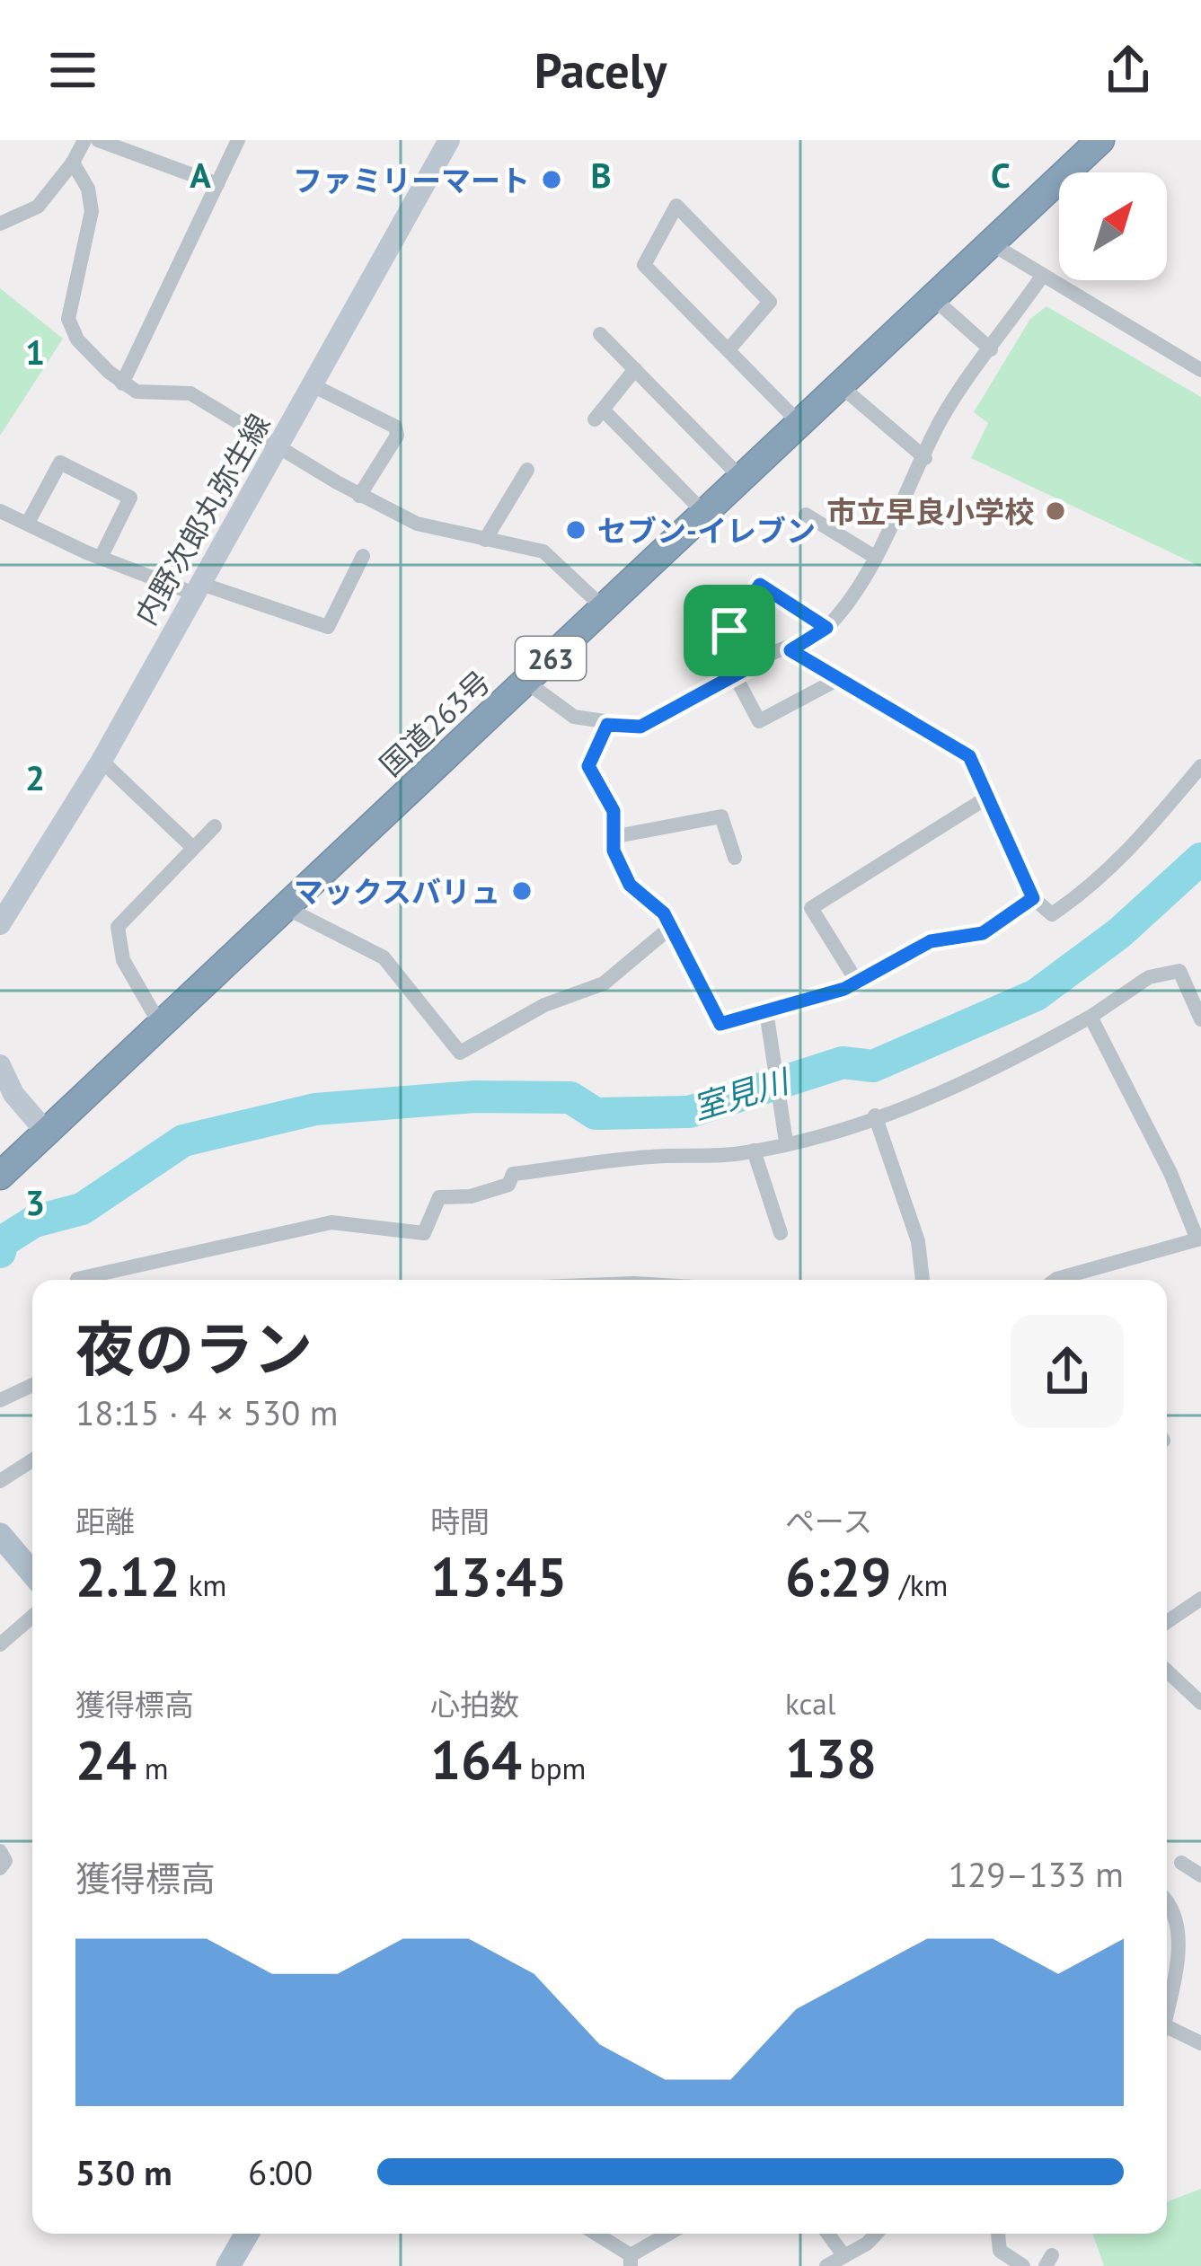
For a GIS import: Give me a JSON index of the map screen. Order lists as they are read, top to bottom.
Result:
{
  "streets": {
    "highway": ["263", "国道263号"],
    "main road": ["内野次郎丸弥生線"]
  },
  "water": ["室見川"],
  "places": [
    "ファミリーマート",
    "市立早良小学校",
    "セブン-イレブン",
    "マックスバリュ"
  ],
  "north": "top right",
  "page": {
    "header": "Pacely",
    "heading": ["夜のラン", "18:15 · 4 × 530 m"],
    "stats": [
      ["距離", "2.12 km"],
      ["時間", "13:45"],
      ["ペース", "6:29 /km"],
      ["獲得標高", "24 m"],
      ["心拍数", "164 bpm"],
      ["kcal", "138"]
    ],
    "chart": ["獲得標高", "129–133 m"],
    "list": [
      {
        "name": "530 m",
        "note": "6:00"
      }
    ]
  },
  "grid": {
    "columns": ["A", "B", "C"],
    "rows": ["1", "2", "3"]
  }
}
